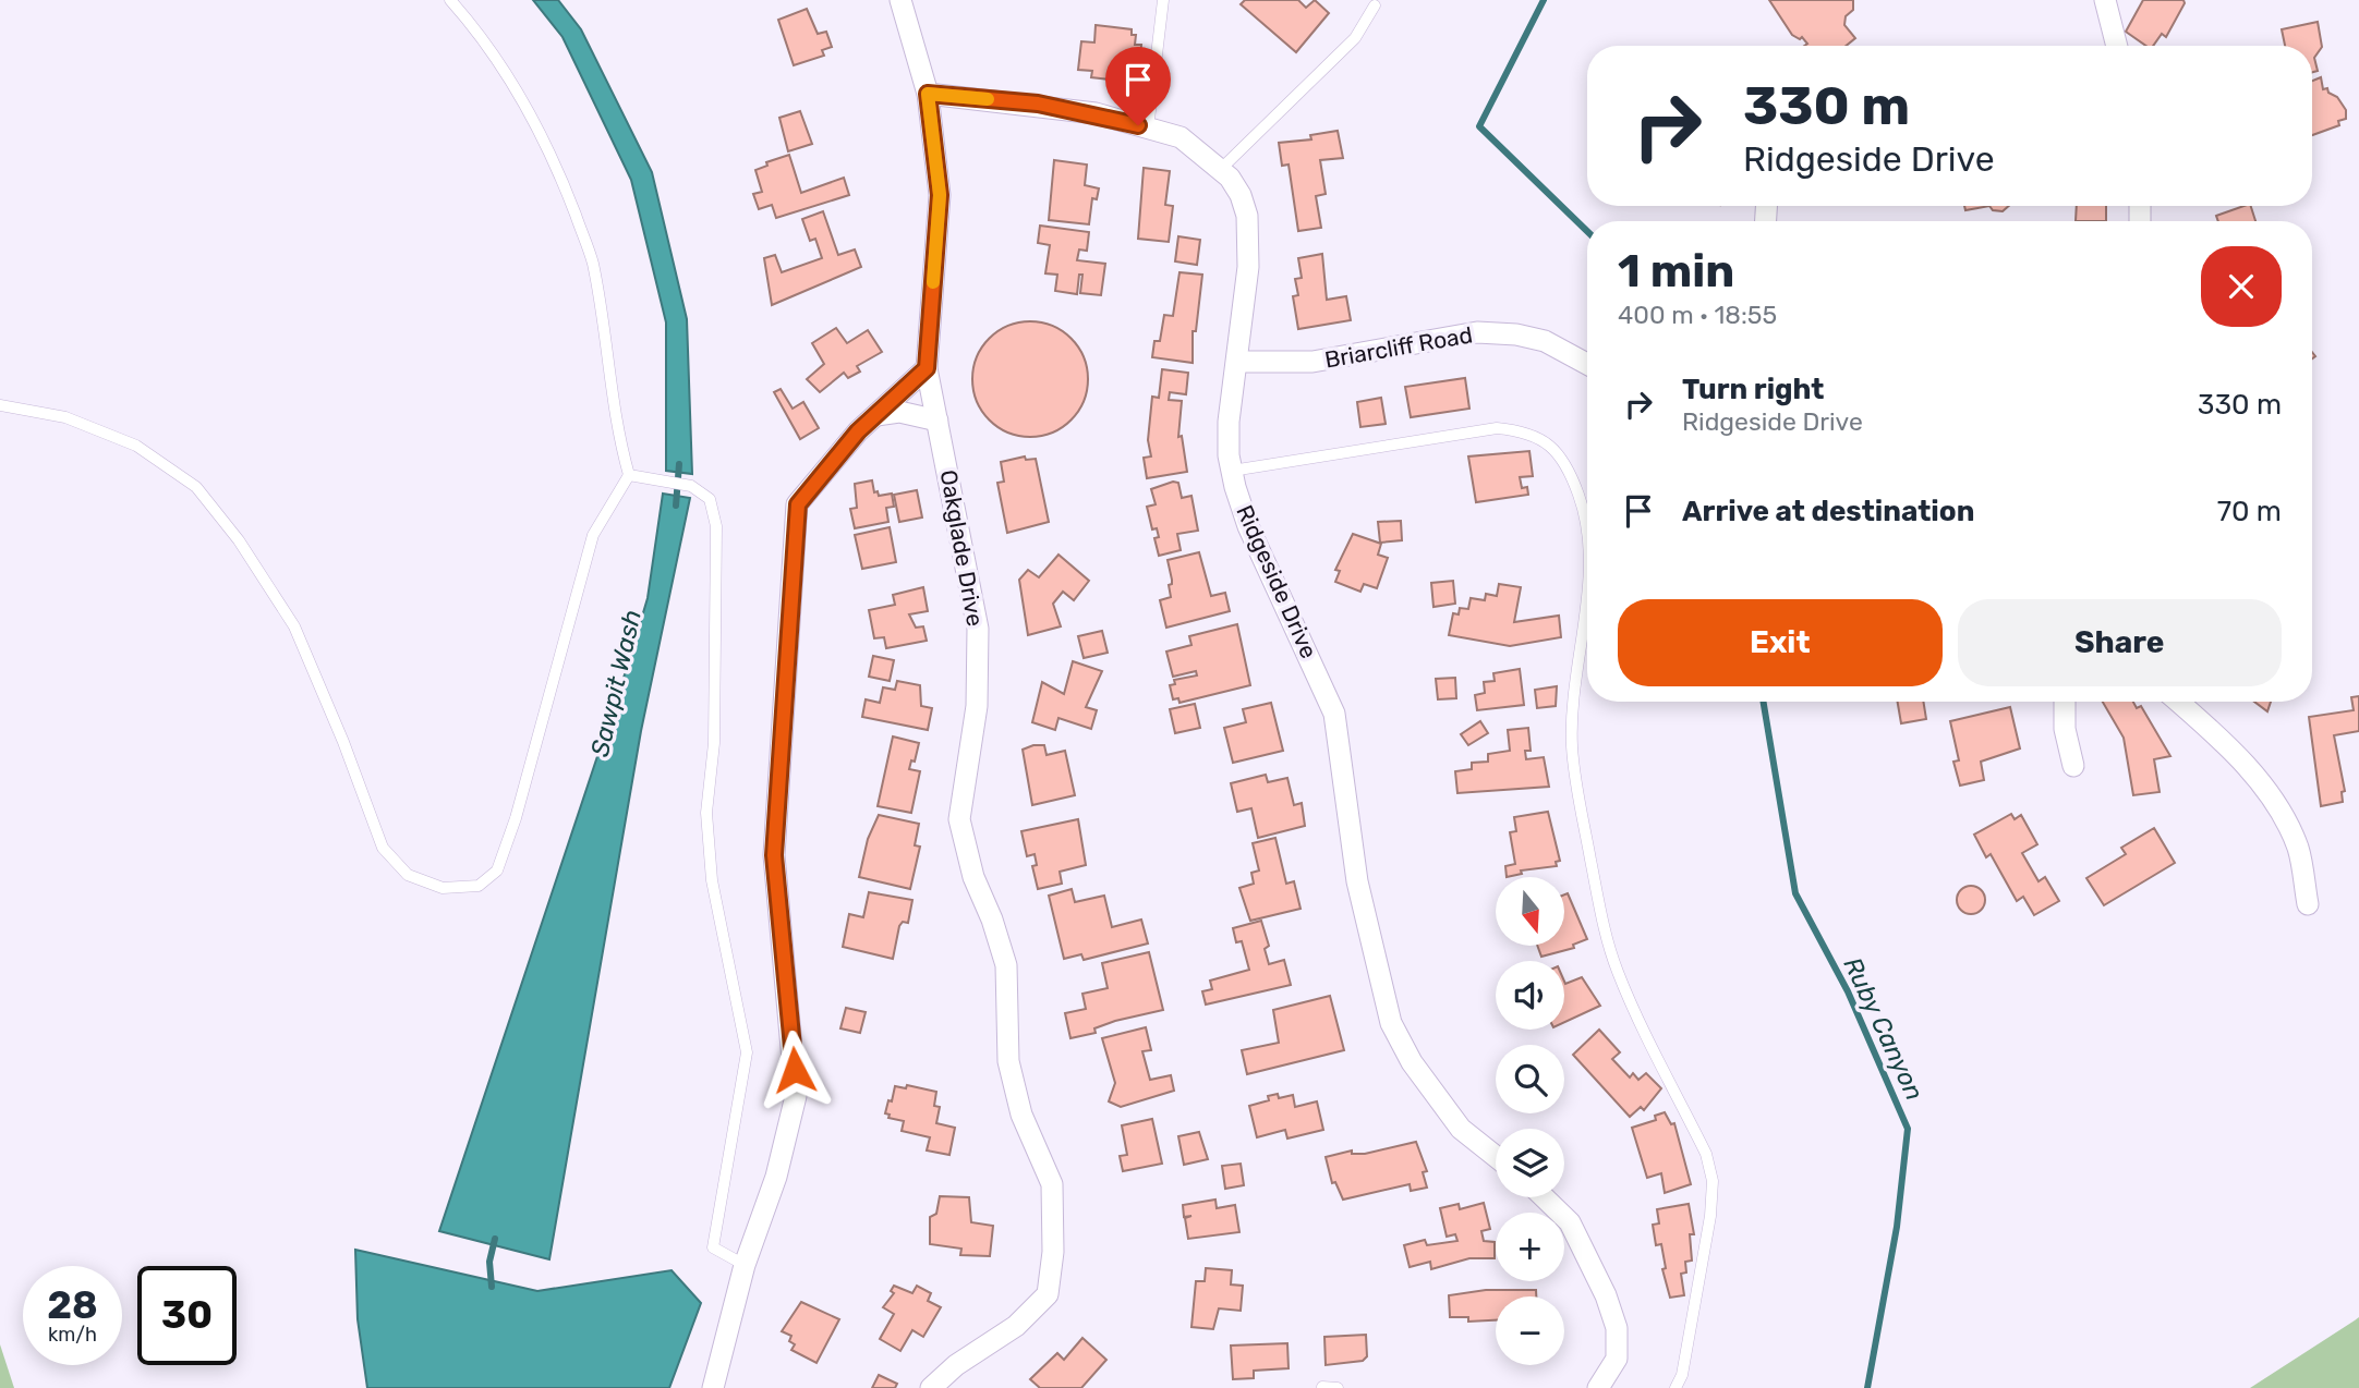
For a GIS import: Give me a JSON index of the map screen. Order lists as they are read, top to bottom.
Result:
{
  "streets": {
    "street": ["Briarcliff Road", "Oakglade Drive", "Ridgeside Drive"]
  },
  "crossings": [
    ["Briarcliff Road", "Ridgeside Drive"],
    ["Oakglade Drive", "Ridgeside Drive"]
  ],
  "water": ["Sawpit Wash", "Ruby Canyon"],
  "north": "bottom",
  "page": {
    "turn": ["330 m", "Ridgeside Drive"],
    "heading": ["1 min", "400 m · 18:55"],
    "list": [
      {
        "name": "Turn right",
        "note": "Ridgeside Drive",
        "value": "330 m"
      },
      {
        "name": "Arrive at destination",
        "value": "70 m"
      }
    ],
    "buttons": ["Exit", "Share"],
    "map_buttons": ["+", "−"],
    "speed": "28 km/h",
    "limit": "30"
  }
}
